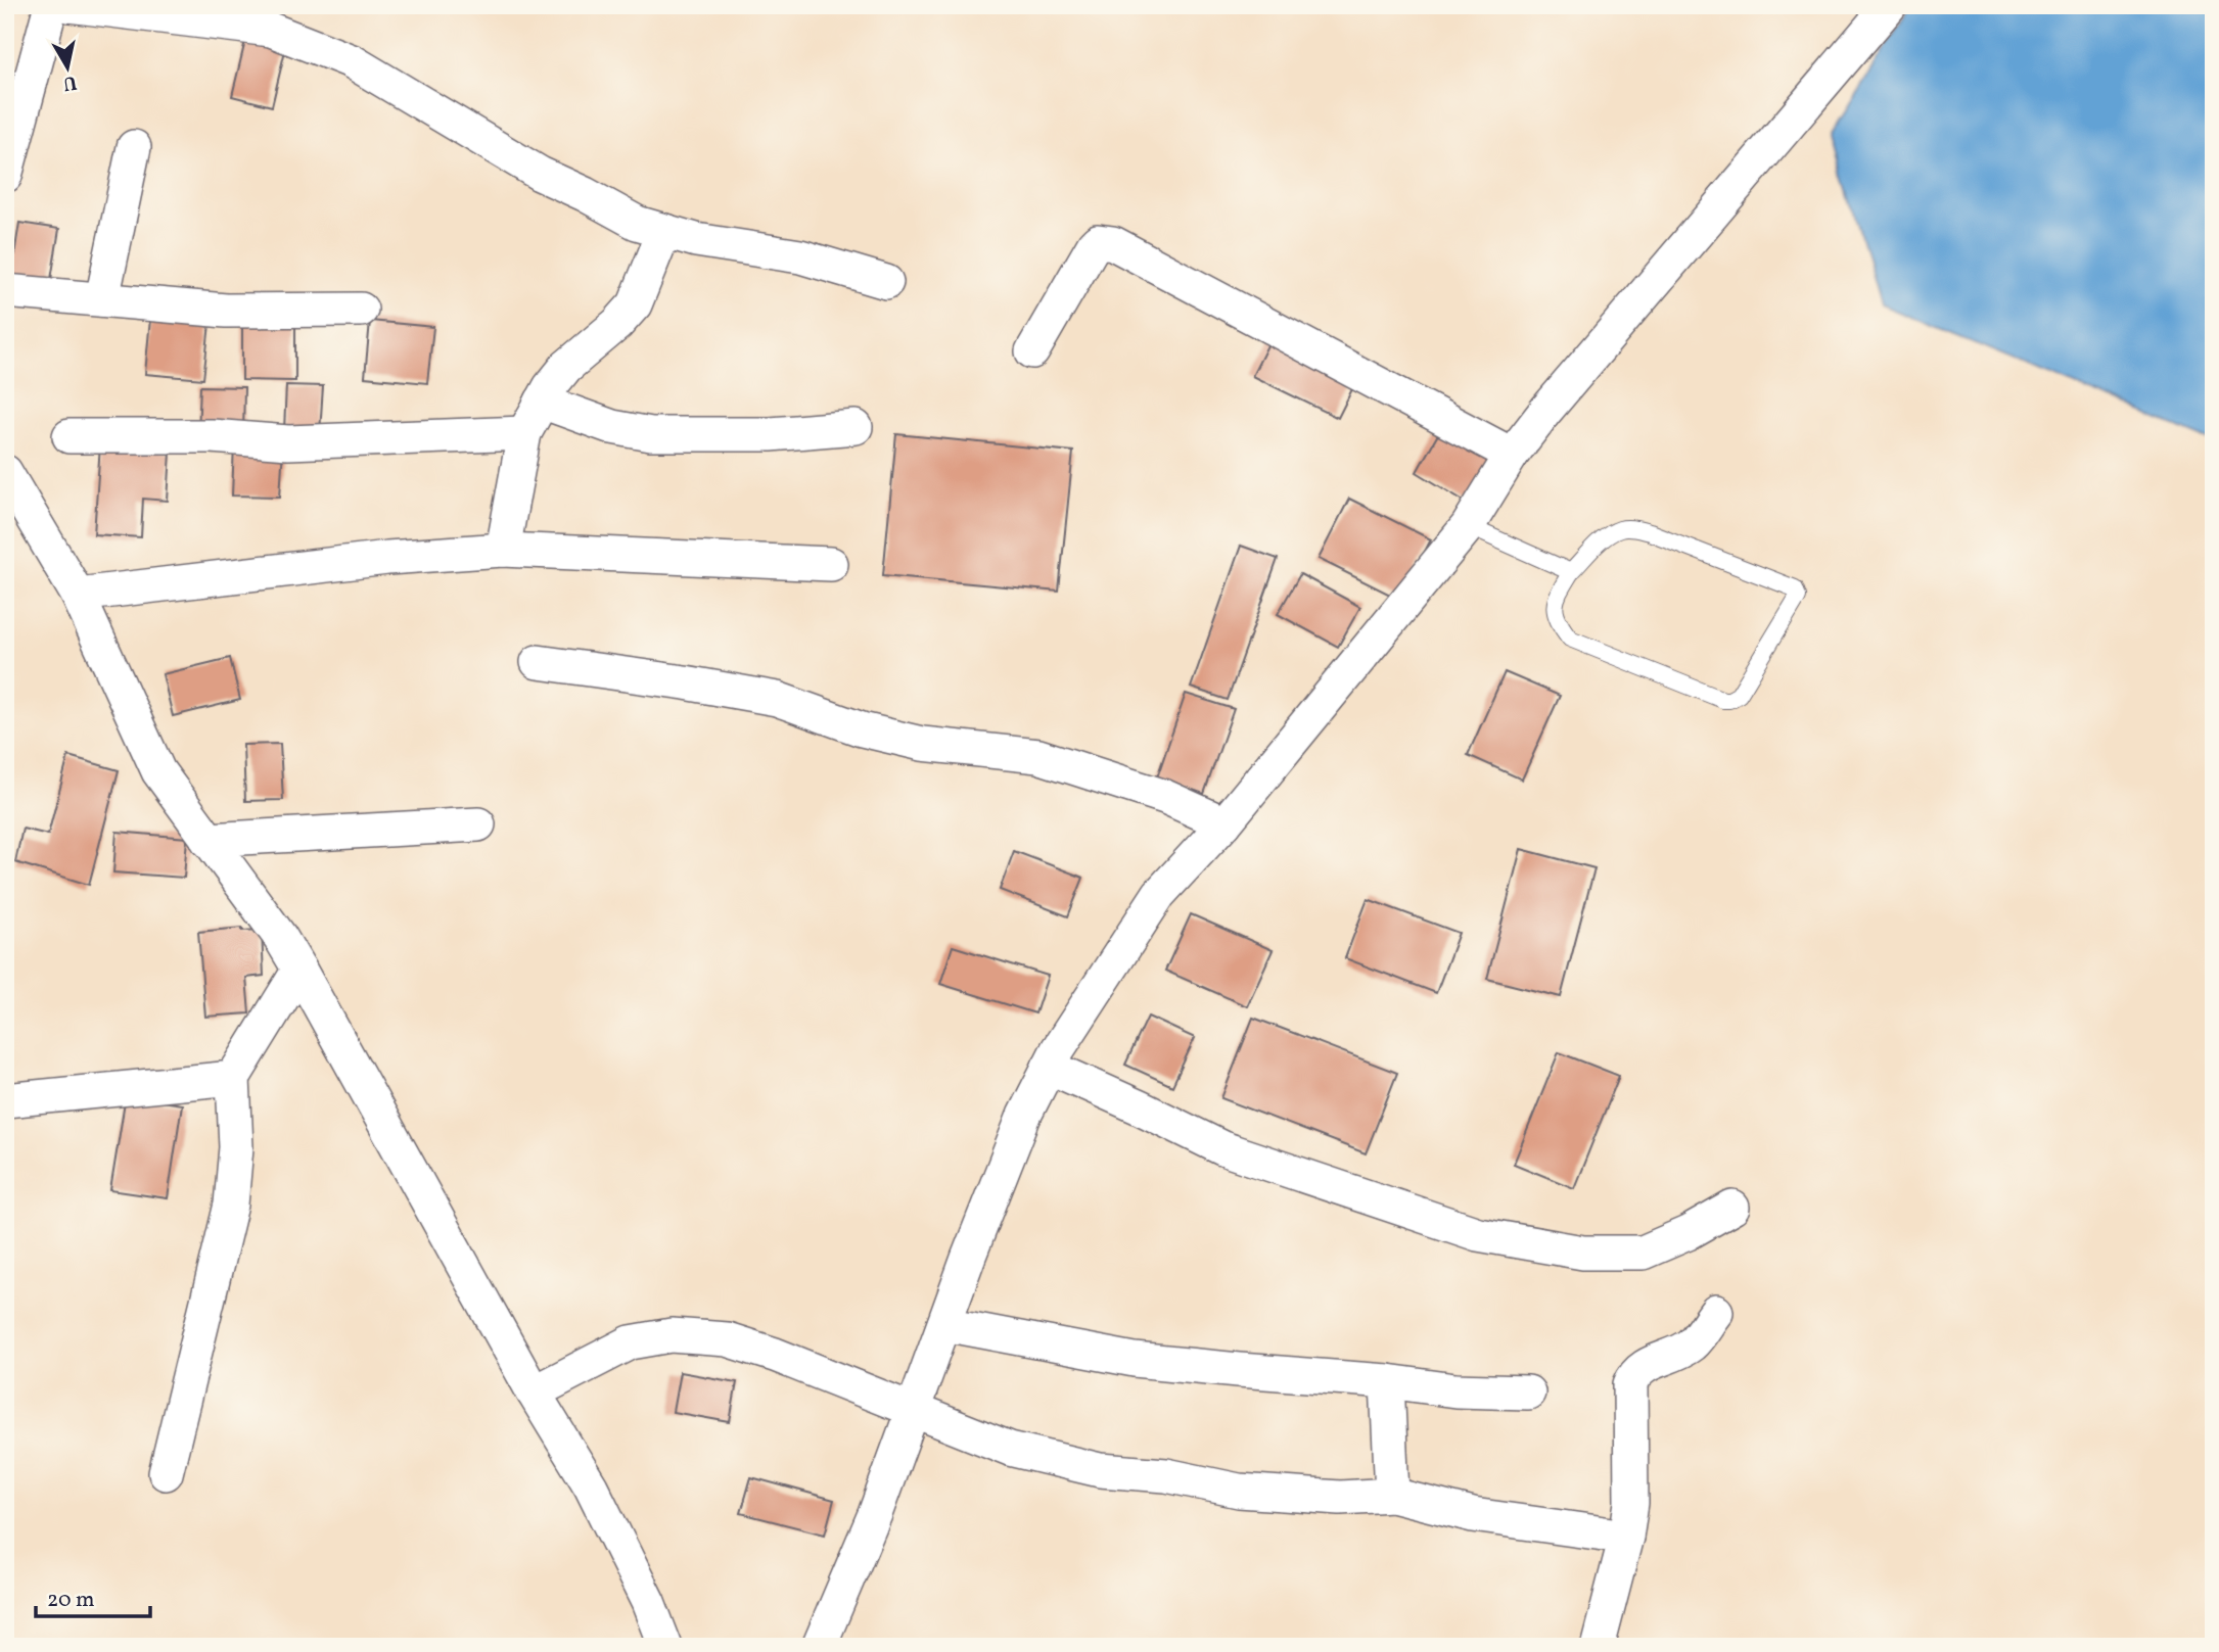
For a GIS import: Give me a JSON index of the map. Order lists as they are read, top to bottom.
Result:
{
  "scale_bar": "20 m",
  "north": "bottom"
}
